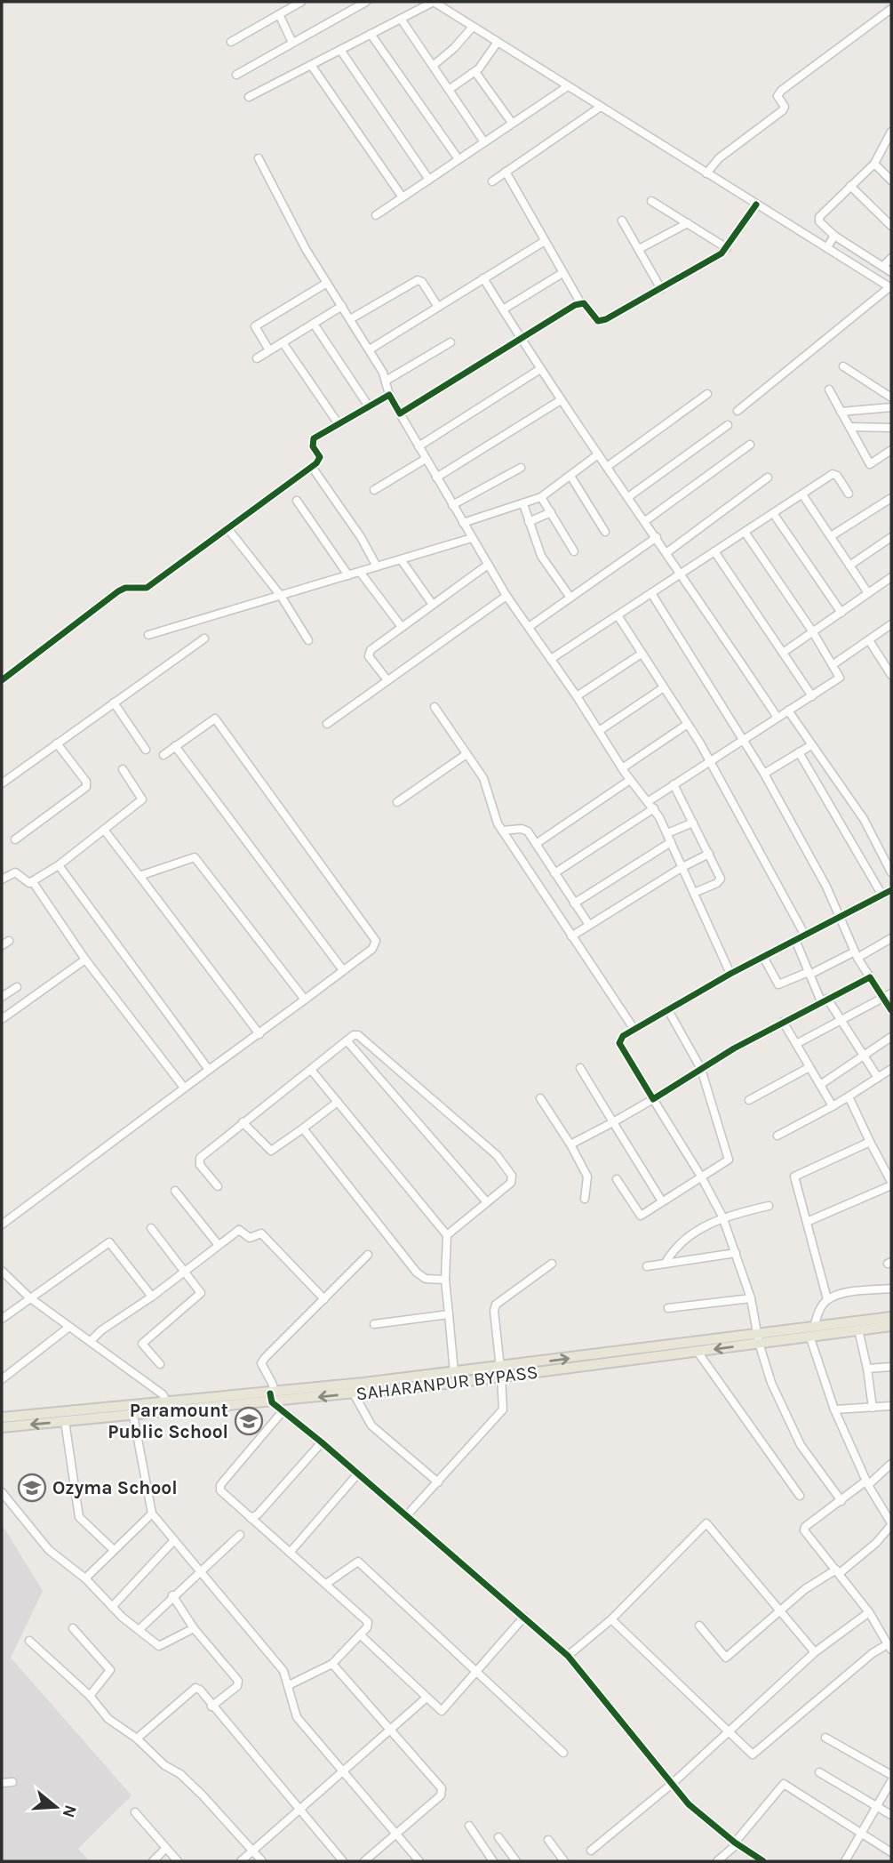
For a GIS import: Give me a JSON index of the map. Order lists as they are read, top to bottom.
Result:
{
  "streets": {
    "main road": ["SAHARANPUR BYPASS"]
  },
  "places": {
    "school or university": ["Paramount Public School", "Ozyma School"]
  },
  "north": "right"
}
